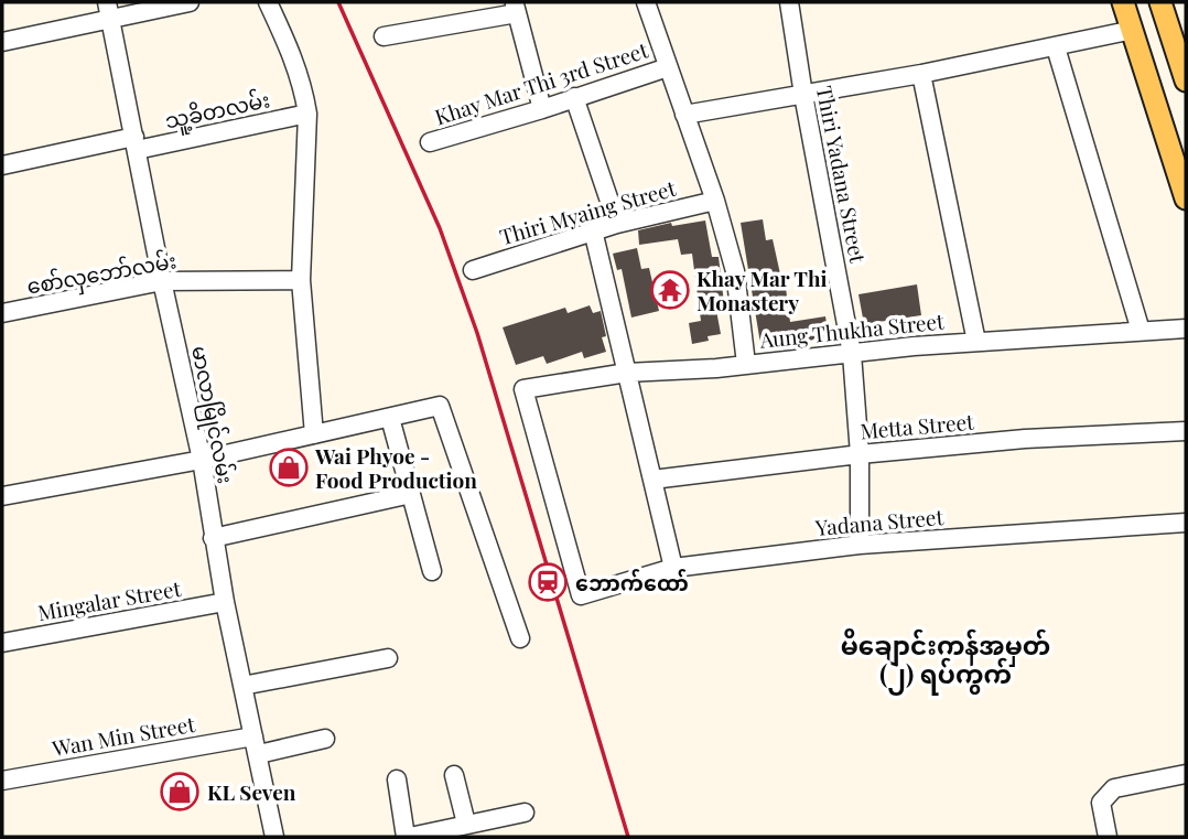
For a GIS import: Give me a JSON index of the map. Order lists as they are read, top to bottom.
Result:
{
  "streets": {
    "street": [
      "Khay Mar Thi 3rd Street",
      "သူ့ခိတလမ်း",
      "Thiri Yadana Street",
      "Thiri Myaing Street",
      "စော်လှဘော်လမ်း",
      "Aung Thukha Street",
      "မာလာမြိုင်လမ်း",
      "Metta Street",
      "Yadana Street",
      "Mingalar Street",
      "Wan Min Street"
    ]
  },
  "crossings": [
    ["သူ့ခိတလမ်း", "မာလာမြိုင်လမ်း"],
    ["Thiri Yadana Street", "Aung Thukha Street"],
    ["Thiri Yadana Street", "Metta Street"],
    ["Thiri Yadana Street", "Yadana Street"],
    ["စော်လှဘော်လမ်း", "မာလာမြိုင်လမ်း"],
    ["Aung Thukha Street", "Yadana Street"],
    ["မာလာမြိုင်လမ်း", "Mingalar Street"],
    ["မာလာမြိုင်လမ်း", "Wan Min Street"]
  ],
  "districts": ["မိချောင်းကန်အမှတ် (၂) ရပ်ကွက်"],
  "places": {
    "temple": ["Khay Mar Thi Monastery"],
    "shop": ["Wai Phyoe - Food Production", "KL Seven"],
    "station": ["ဘောက်ထော်"]
  }
}
